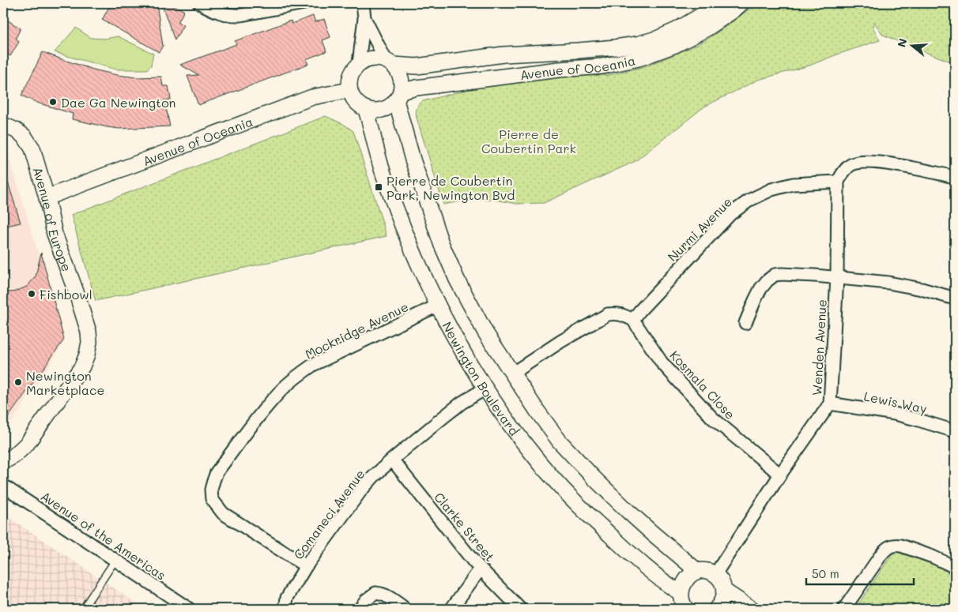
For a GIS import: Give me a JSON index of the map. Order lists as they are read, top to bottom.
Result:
{
  "streets": {
    "street": [
      "Avenue of Oceania",
      "Avenue of Europe",
      "Nurmi Avenue",
      "Mockridge Avenue",
      "Wenden Avenue",
      "Newington Boulevard",
      "Kosmala Close",
      "Lewis Way",
      "Comaneci Avenue",
      "Clarke Street",
      "Avenue of the Americas"
    ]
  },
  "crossings": [
    ["Avenue of Oceania", "Avenue of Europe"],
    ["Avenue of Oceania", "Newington Boulevard"],
    ["Nurmi Avenue", "Wenden Avenue"],
    ["Nurmi Avenue", "Kosmala Close"],
    ["Mockridge Avenue", "Newington Boulevard"],
    ["Mockridge Avenue", "Comaneci Avenue"],
    ["Wenden Avenue", "Kosmala Close"],
    ["Wenden Avenue", "Lewis Way"],
    ["Newington Boulevard", "Comaneci Avenue"],
    ["Comaneci Avenue", "Clarke Street"]
  ],
  "parks": ["Pierre de Coubertin Park"],
  "places": {
    "other": ["Dae Ga Newington", "Fishbowl", "Newington Marketplace"],
    "transit": ["Pierre de Coubertin Park, Newington Bvd"]
  },
  "scale_bar": "50 m",
  "north": "left"
}
